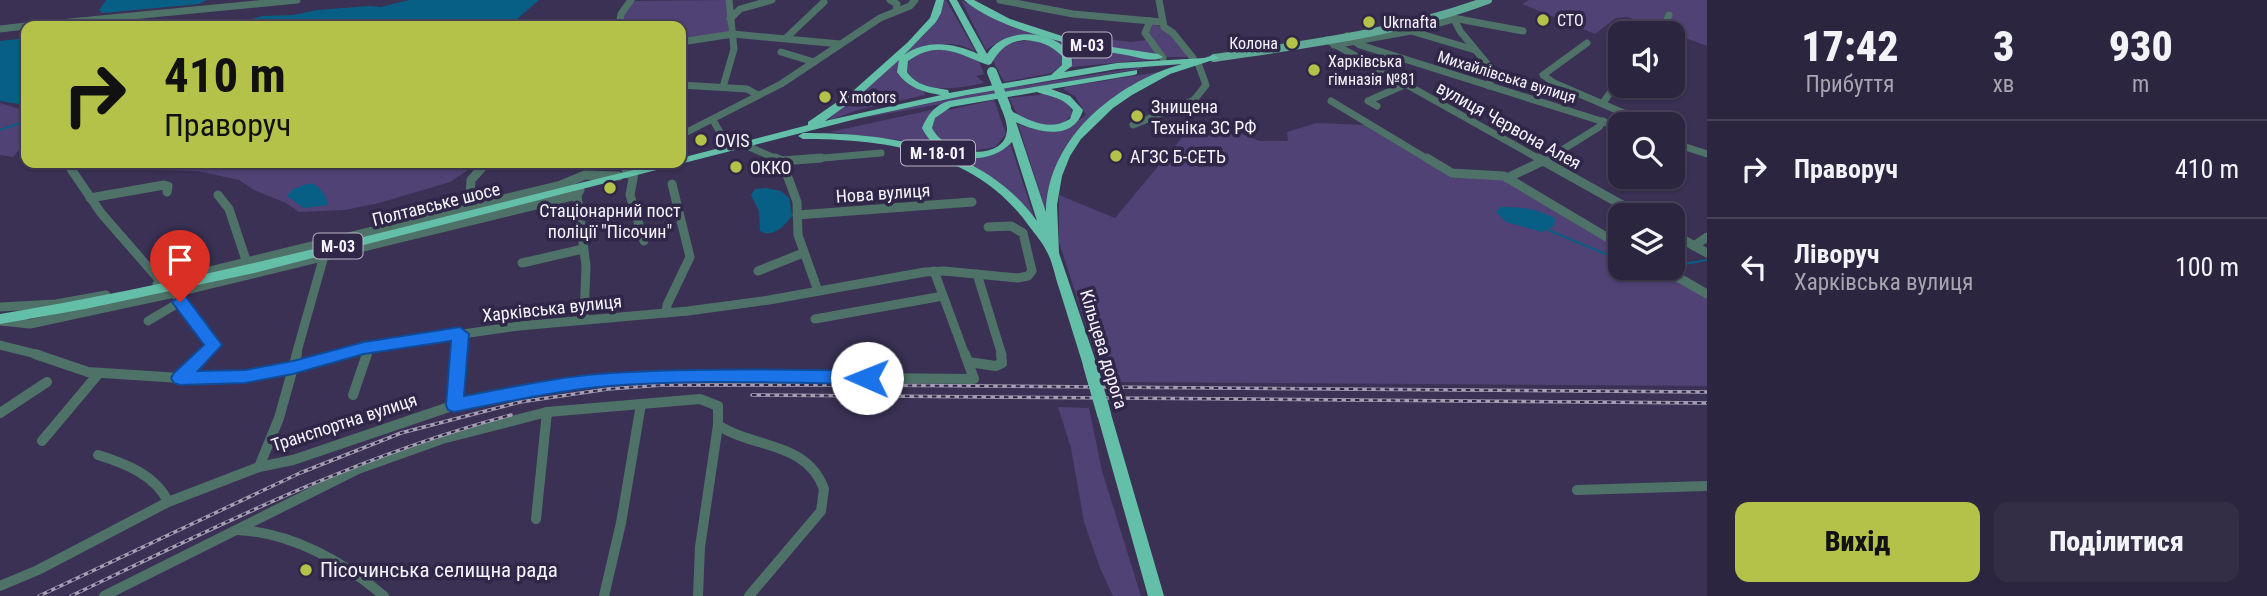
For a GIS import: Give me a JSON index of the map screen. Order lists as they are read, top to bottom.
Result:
{
  "streets": {
    "highway": [
      "М-03",
      "М-18-01",
      "Полтавське шосе",
      "Кільцева дорога"
    ],
    "street": [
      "Михайлівська вулиця",
      "вулиця Червона Алея",
      "Нова вулиця",
      "Харківська вулиця",
      "Транспортна вулиця"
    ]
  },
  "crossings": [
    ["М-03", "М-18-01"],
    ["М-18-01", "Кільцева дорога"]
  ],
  "places": [
    "СТО",
    "Ukrnafta",
    "Колона",
    "Харківська гімназія №81",
    "Х motors",
    "Знищена Техніка ЗС РФ",
    "OVIS",
    "АГЗС Б-СЕТЬ",
    "ОККО",
    "Стаціонарний пост поліції \"Пісочин\"",
    "Пісочинська селищна рада"
  ],
  "page": {
    "eta": [
      "17:42",
      "Прибуття",
      "3",
      "хв",
      "930",
      "m"
    ],
    "turn": ["410 m", "Праворуч"],
    "list": [
      {
        "name": "Праворуч",
        "value": "410 m"
      },
      {
        "name": "Ліворуч",
        "note": "Харківська вулиця",
        "value": "100 m"
      }
    ],
    "buttons": ["Вихід", "Поділитися"]
  }
}
